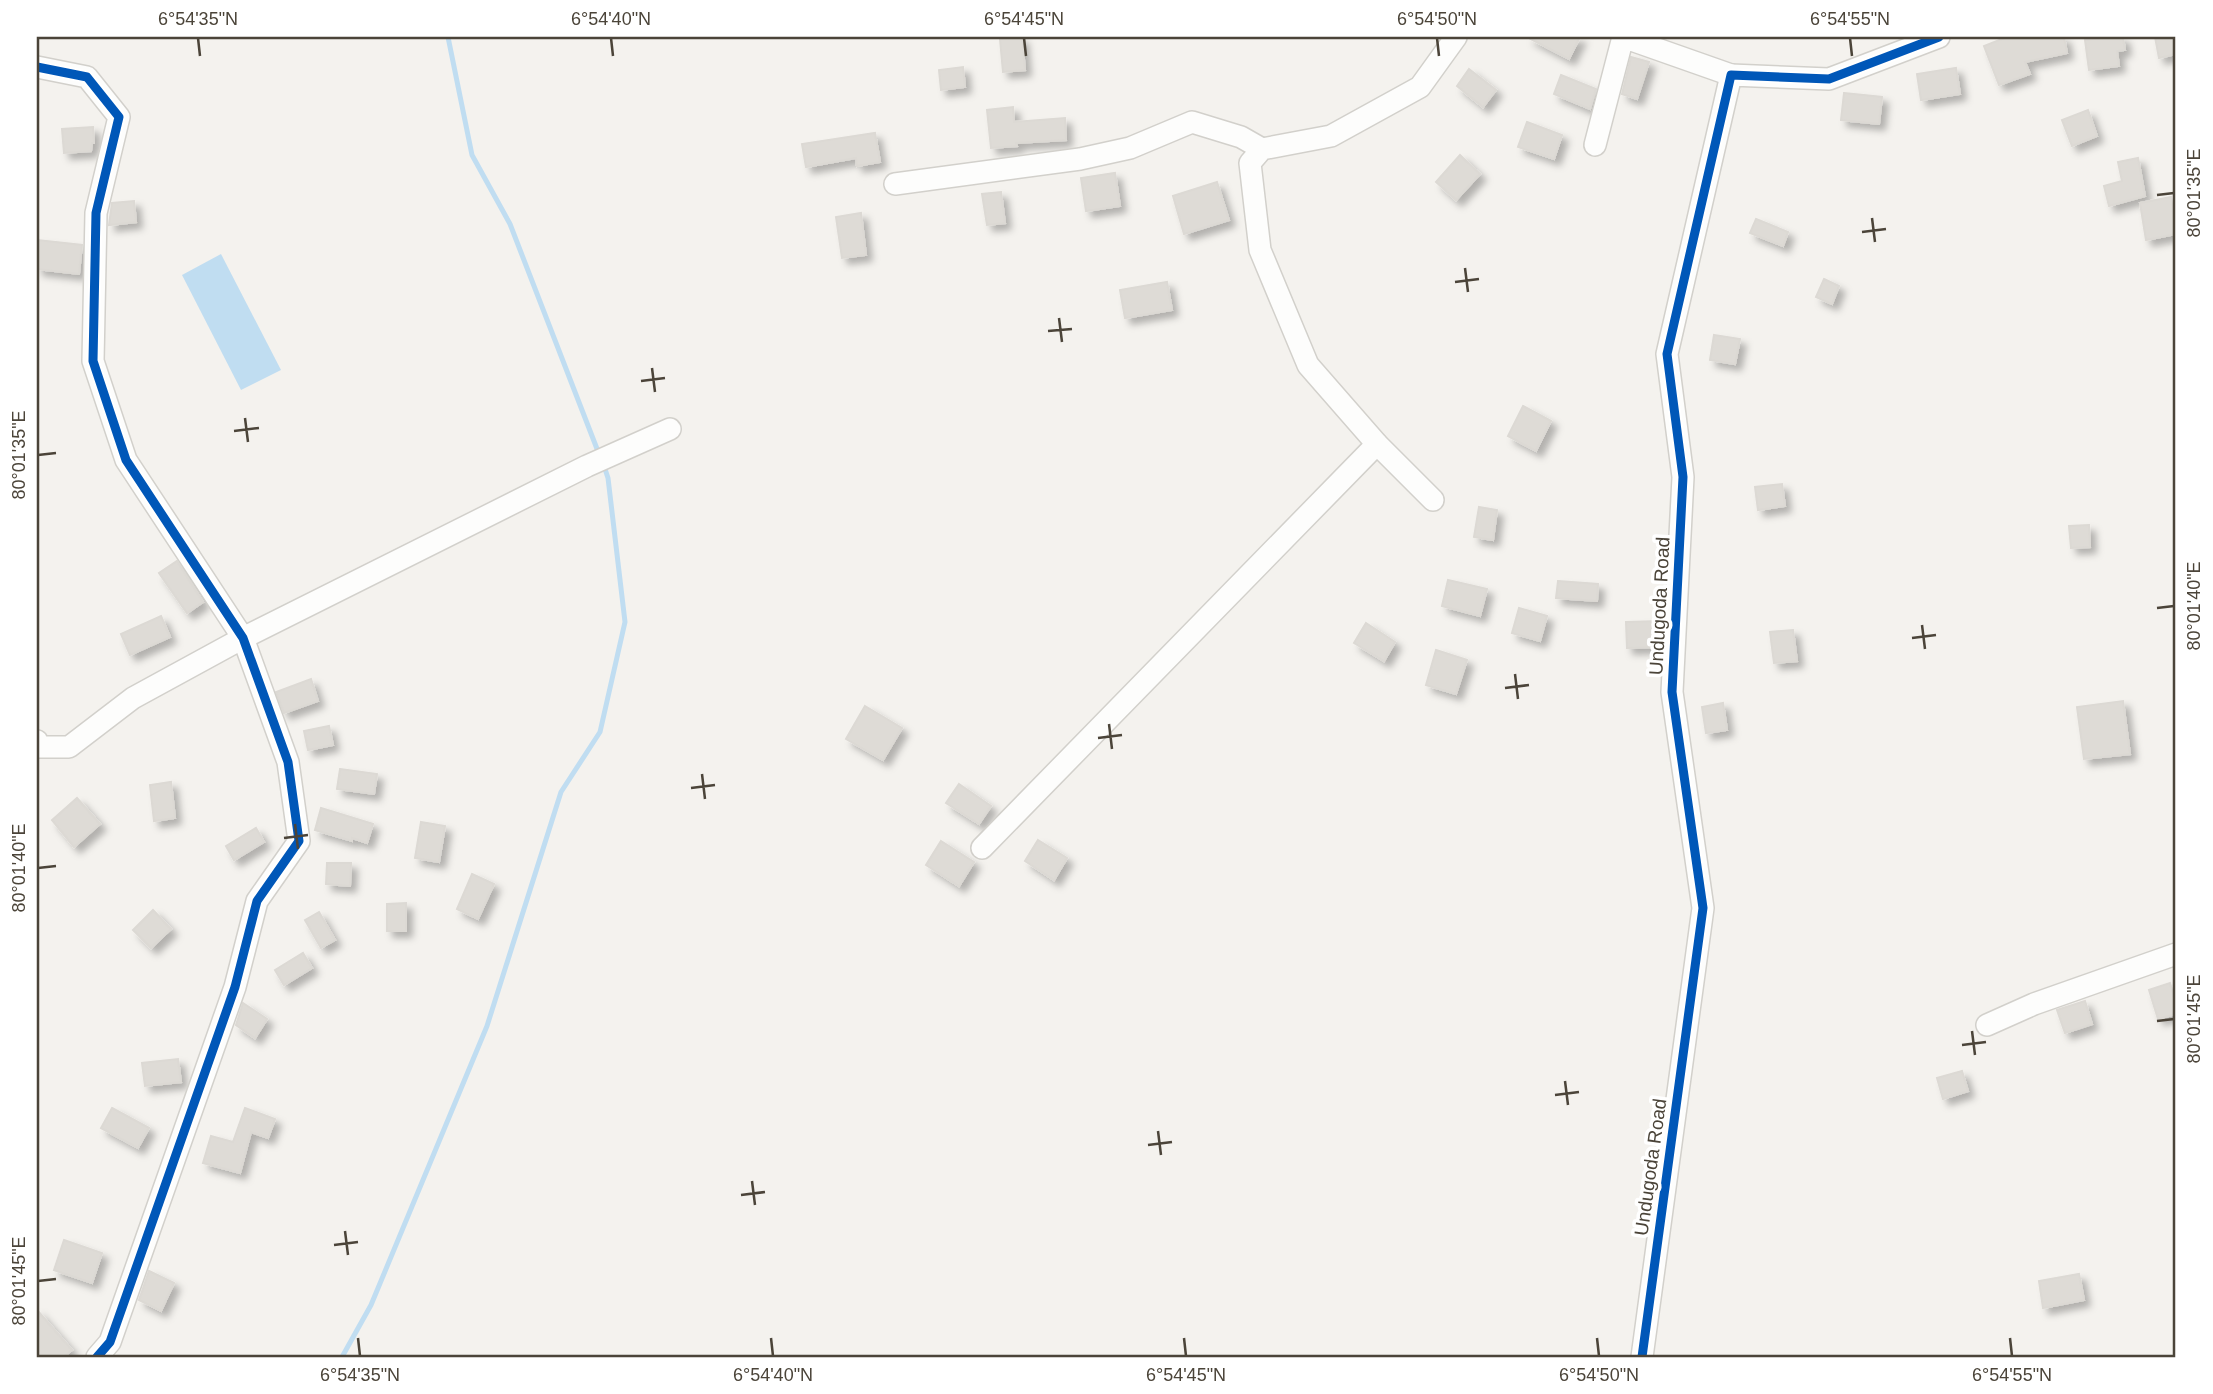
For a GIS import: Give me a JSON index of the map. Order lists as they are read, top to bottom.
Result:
{
  "streets": {
    "street": ["Undugoda Road"]
  },
  "coordinates": [
    "6°54'35\"N",
    "6°54'40\"N",
    "6°54'45\"N",
    "6°54'50\"N",
    "6°54'55\"N",
    "80°01'35\"E",
    "80°01'40\"E",
    "80°01'45\"E"
  ]
}
